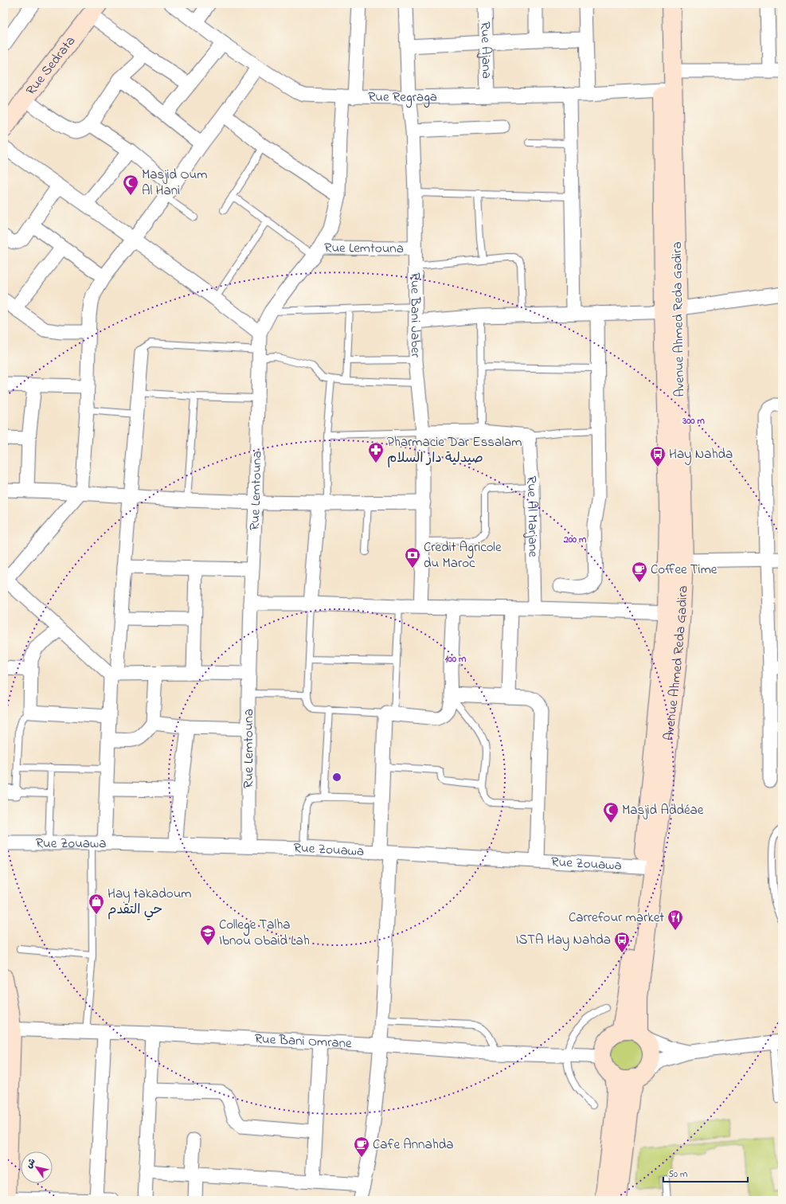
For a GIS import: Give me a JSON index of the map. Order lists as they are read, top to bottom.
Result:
{
  "streets": {
    "main road": ["Rue Sedrata", "Avenue Ahmed Reda Gadira"],
    "street": [
      "Rue Ajana",
      "Rue Regraga",
      "Rue Lemtouna",
      "Rue Bani Jaber",
      "Rue Al Marjane",
      "Rue Zouawa",
      "Rue Bani Omrane"
    ]
  },
  "crossings": [
    ["Rue Ajana", "Rue Regraga"],
    ["Rue Regraga", "Rue Bani Jaber"],
    ["Rue Regraga", "Avenue Ahmed Reda Gadira"],
    ["Rue Lemtouna", "Rue Bani Jaber"],
    ["Rue Lemtouna", "Rue Zouawa"],
    ["Avenue Ahmed Reda Gadira", "Rue Zouawa"],
    ["Avenue Ahmed Reda Gadira", "Rue Bani Omrane"]
  ],
  "places": {
    "mosque": ["Masjid Oum Al Hani", "Masjid Addéae"],
    "pharmacy": ["Pharmacie Dar Essalam صيدلية دار السلام"],
    "bus stop": ["Hay Nahda", "ISTA Hay Nahda"],
    "bank": ["Credit Agricole du Maroc"],
    "cafe": ["Coffee Time", "Cafe Annahda"],
    "shop": ["Hay takadoum حي التقدم"],
    "restaurant": ["Carrefour market"],
    "school or university": ["College Talha Ibnou Obaid Lah"]
  },
  "scale_bar": "50 m",
  "north": "top left",
  "rings": ["300 m", "200 m", "100 m"]
}
